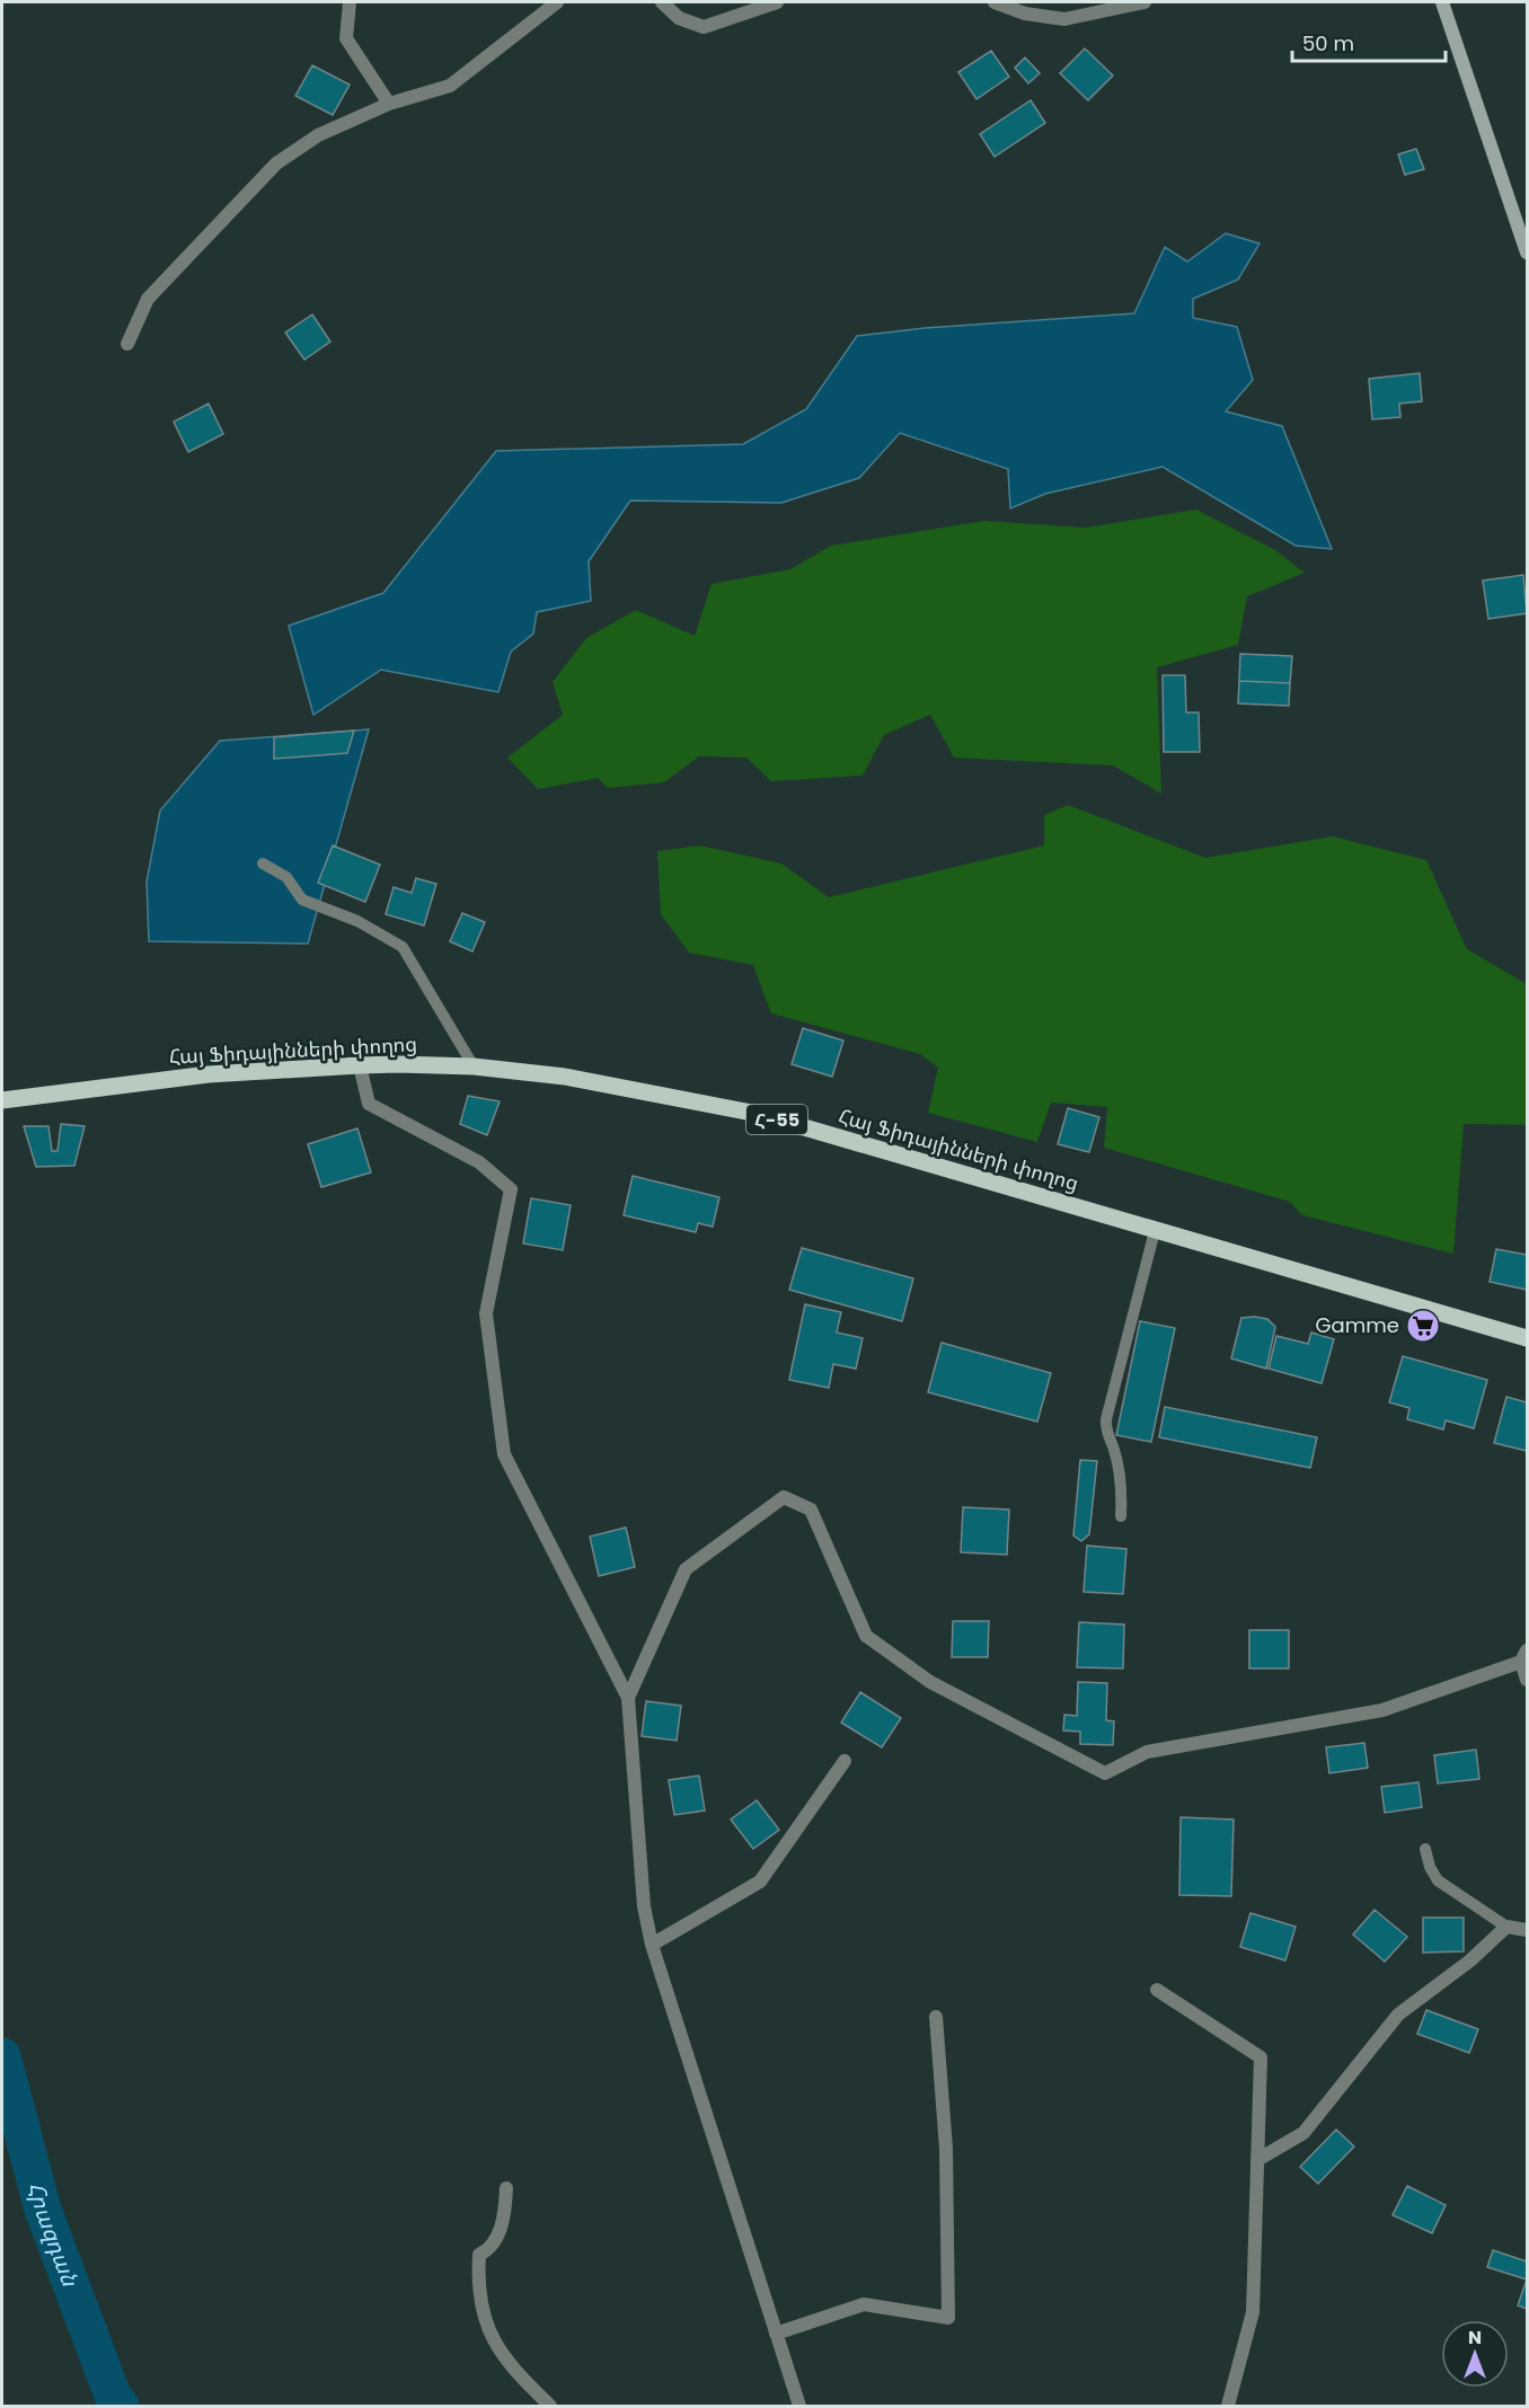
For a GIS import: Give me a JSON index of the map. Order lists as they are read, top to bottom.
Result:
{
  "streets": {
    "main road": ["Հայ Ֆիդայինների փողոց", "Հ-55"]
  },
  "water": ["Հրազդան"],
  "places": {
    "supermarket": ["Gamme"]
  },
  "scale_bar": "50 m",
  "north": "top"
}
